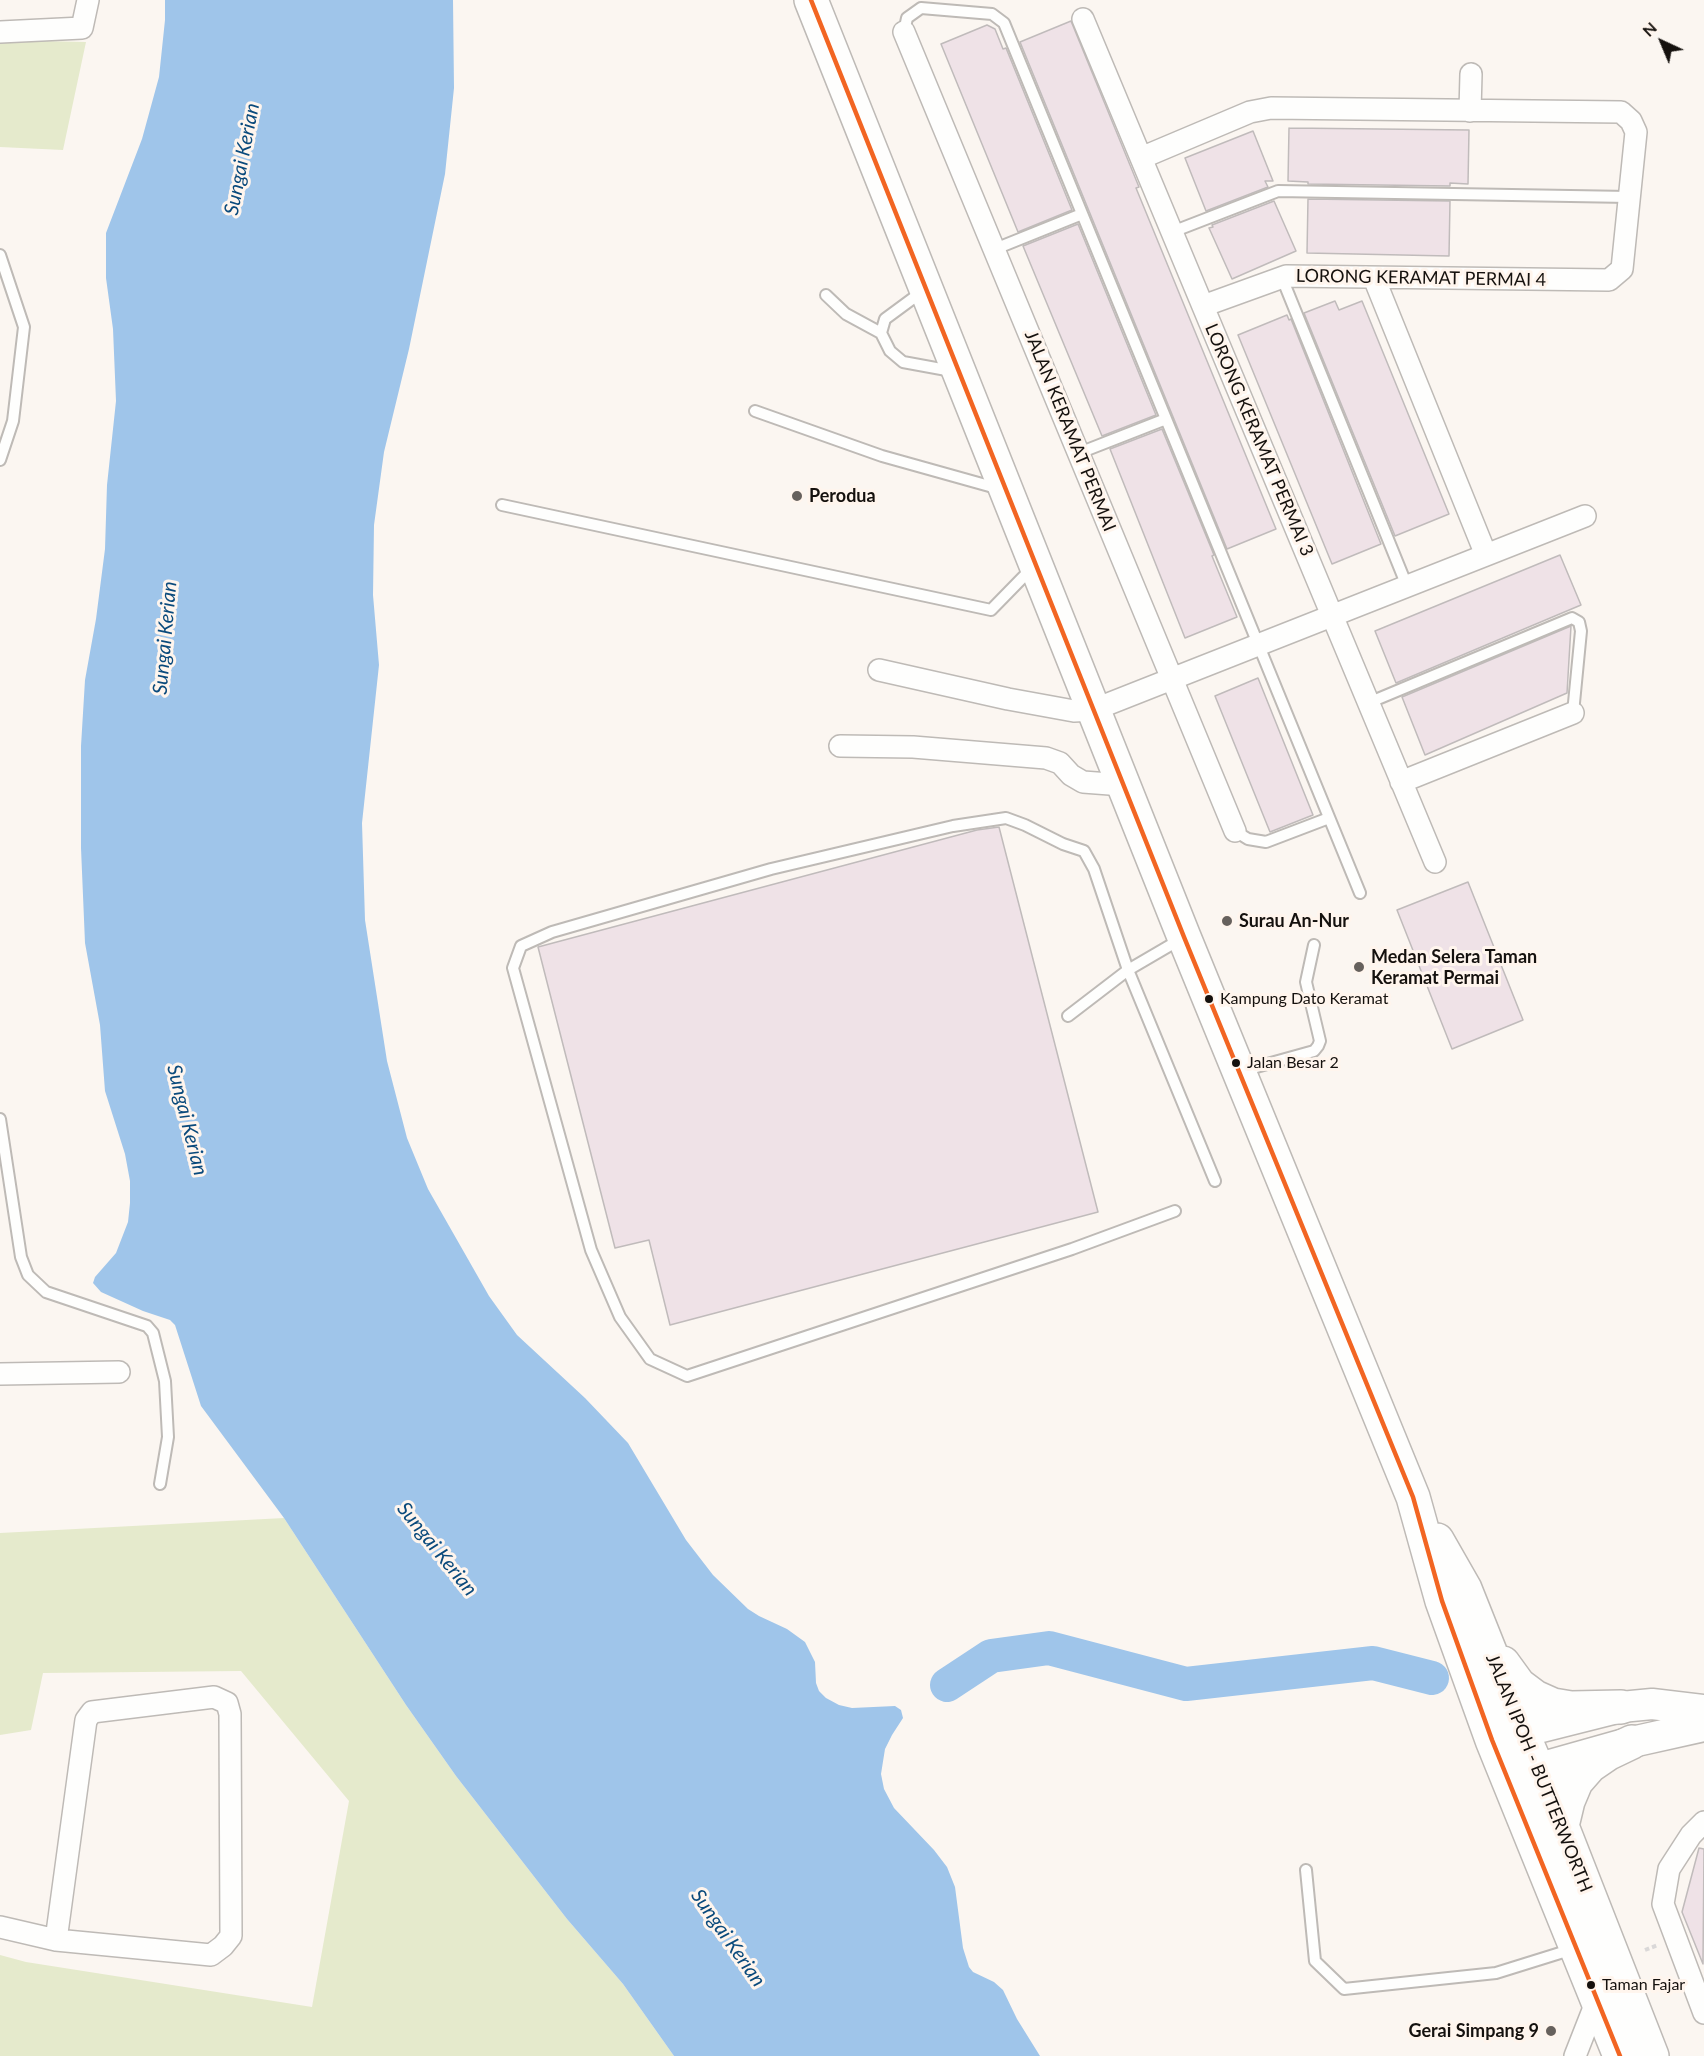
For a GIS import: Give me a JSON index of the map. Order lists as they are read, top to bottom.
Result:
{
  "streets": {
    "highway": ["JALAN IPOH - BUTTERWORTH"],
    "street": ["LORONG KERAMAT PERMAI 4", "JALAN KERAMAT PERMAI", "LORONG KERAMAT PERMAI 3"]
  },
  "crossings": [
    ["LORONG KERAMAT PERMAI 4", "LORONG KERAMAT PERMAI 3"]
  ],
  "water": ["Sungai Kerian"],
  "places": [
    "Perodua",
    "Surau An-Nur",
    "Medan Selera Taman Keramat Permai",
    "Kampung Dato Keramat",
    "Jalan Besar 2",
    "Taman Fajar",
    "Gerai Simpang 9"
  ],
  "north": "top left"
}
